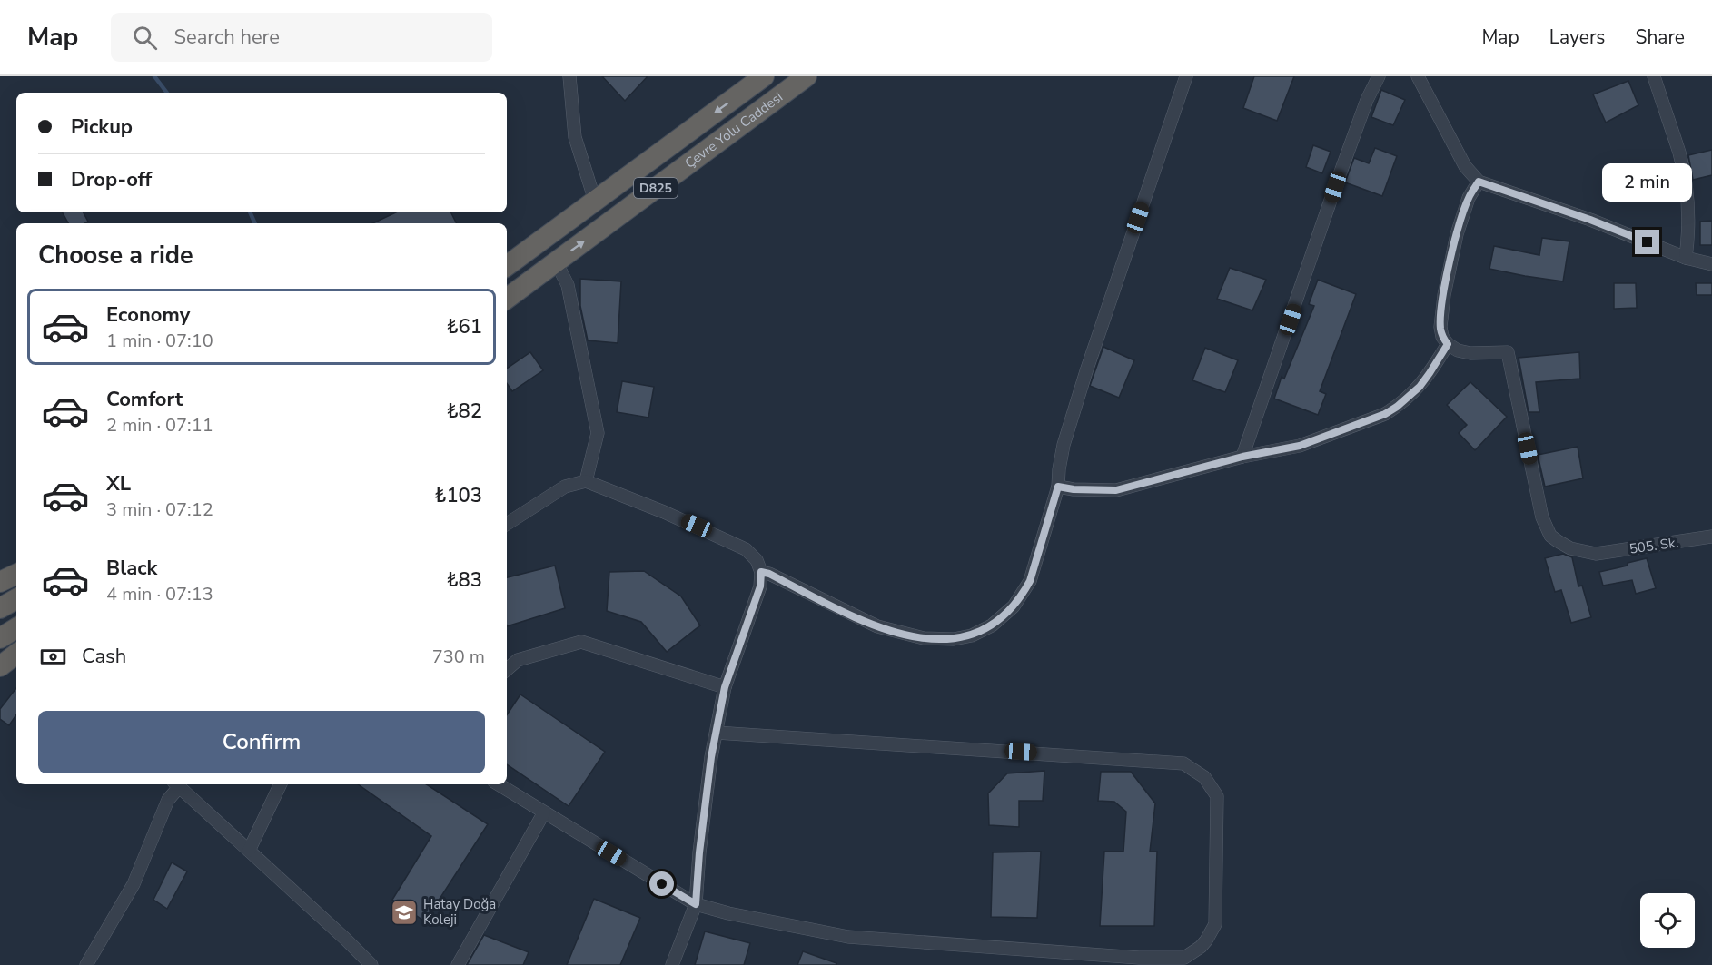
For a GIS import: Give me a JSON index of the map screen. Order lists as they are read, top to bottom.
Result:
{
  "streets": {
    "highway": ["Çevre Yolu Caddesi", "D825"],
    "street": ["505. Sk."]
  },
  "places": {
    "school or university": ["Hatay Doğa Koleji"]
  },
  "page": {
    "header": "Map",
    "search": "Search here",
    "nav": ["Map", "Layers", "Share"],
    "banner": ["Pickup", "Drop-off"],
    "bubble": "2 min",
    "heading": "Choose a ride",
    "list": [
      {
        "name": "Economy",
        "note": "1 min · 07:10",
        "value": "₺61"
      },
      {
        "name": "Comfort",
        "note": "2 min · 07:11",
        "value": "₺82"
      },
      {
        "name": "XL",
        "note": "3 min · 07:12",
        "value": "₺103"
      },
      {
        "name": "Black",
        "note": "4 min · 07:13",
        "value": "₺83"
      }
    ],
    "pay": ["Cash", "730 m"],
    "buttons": "Confirm"
  }
}
